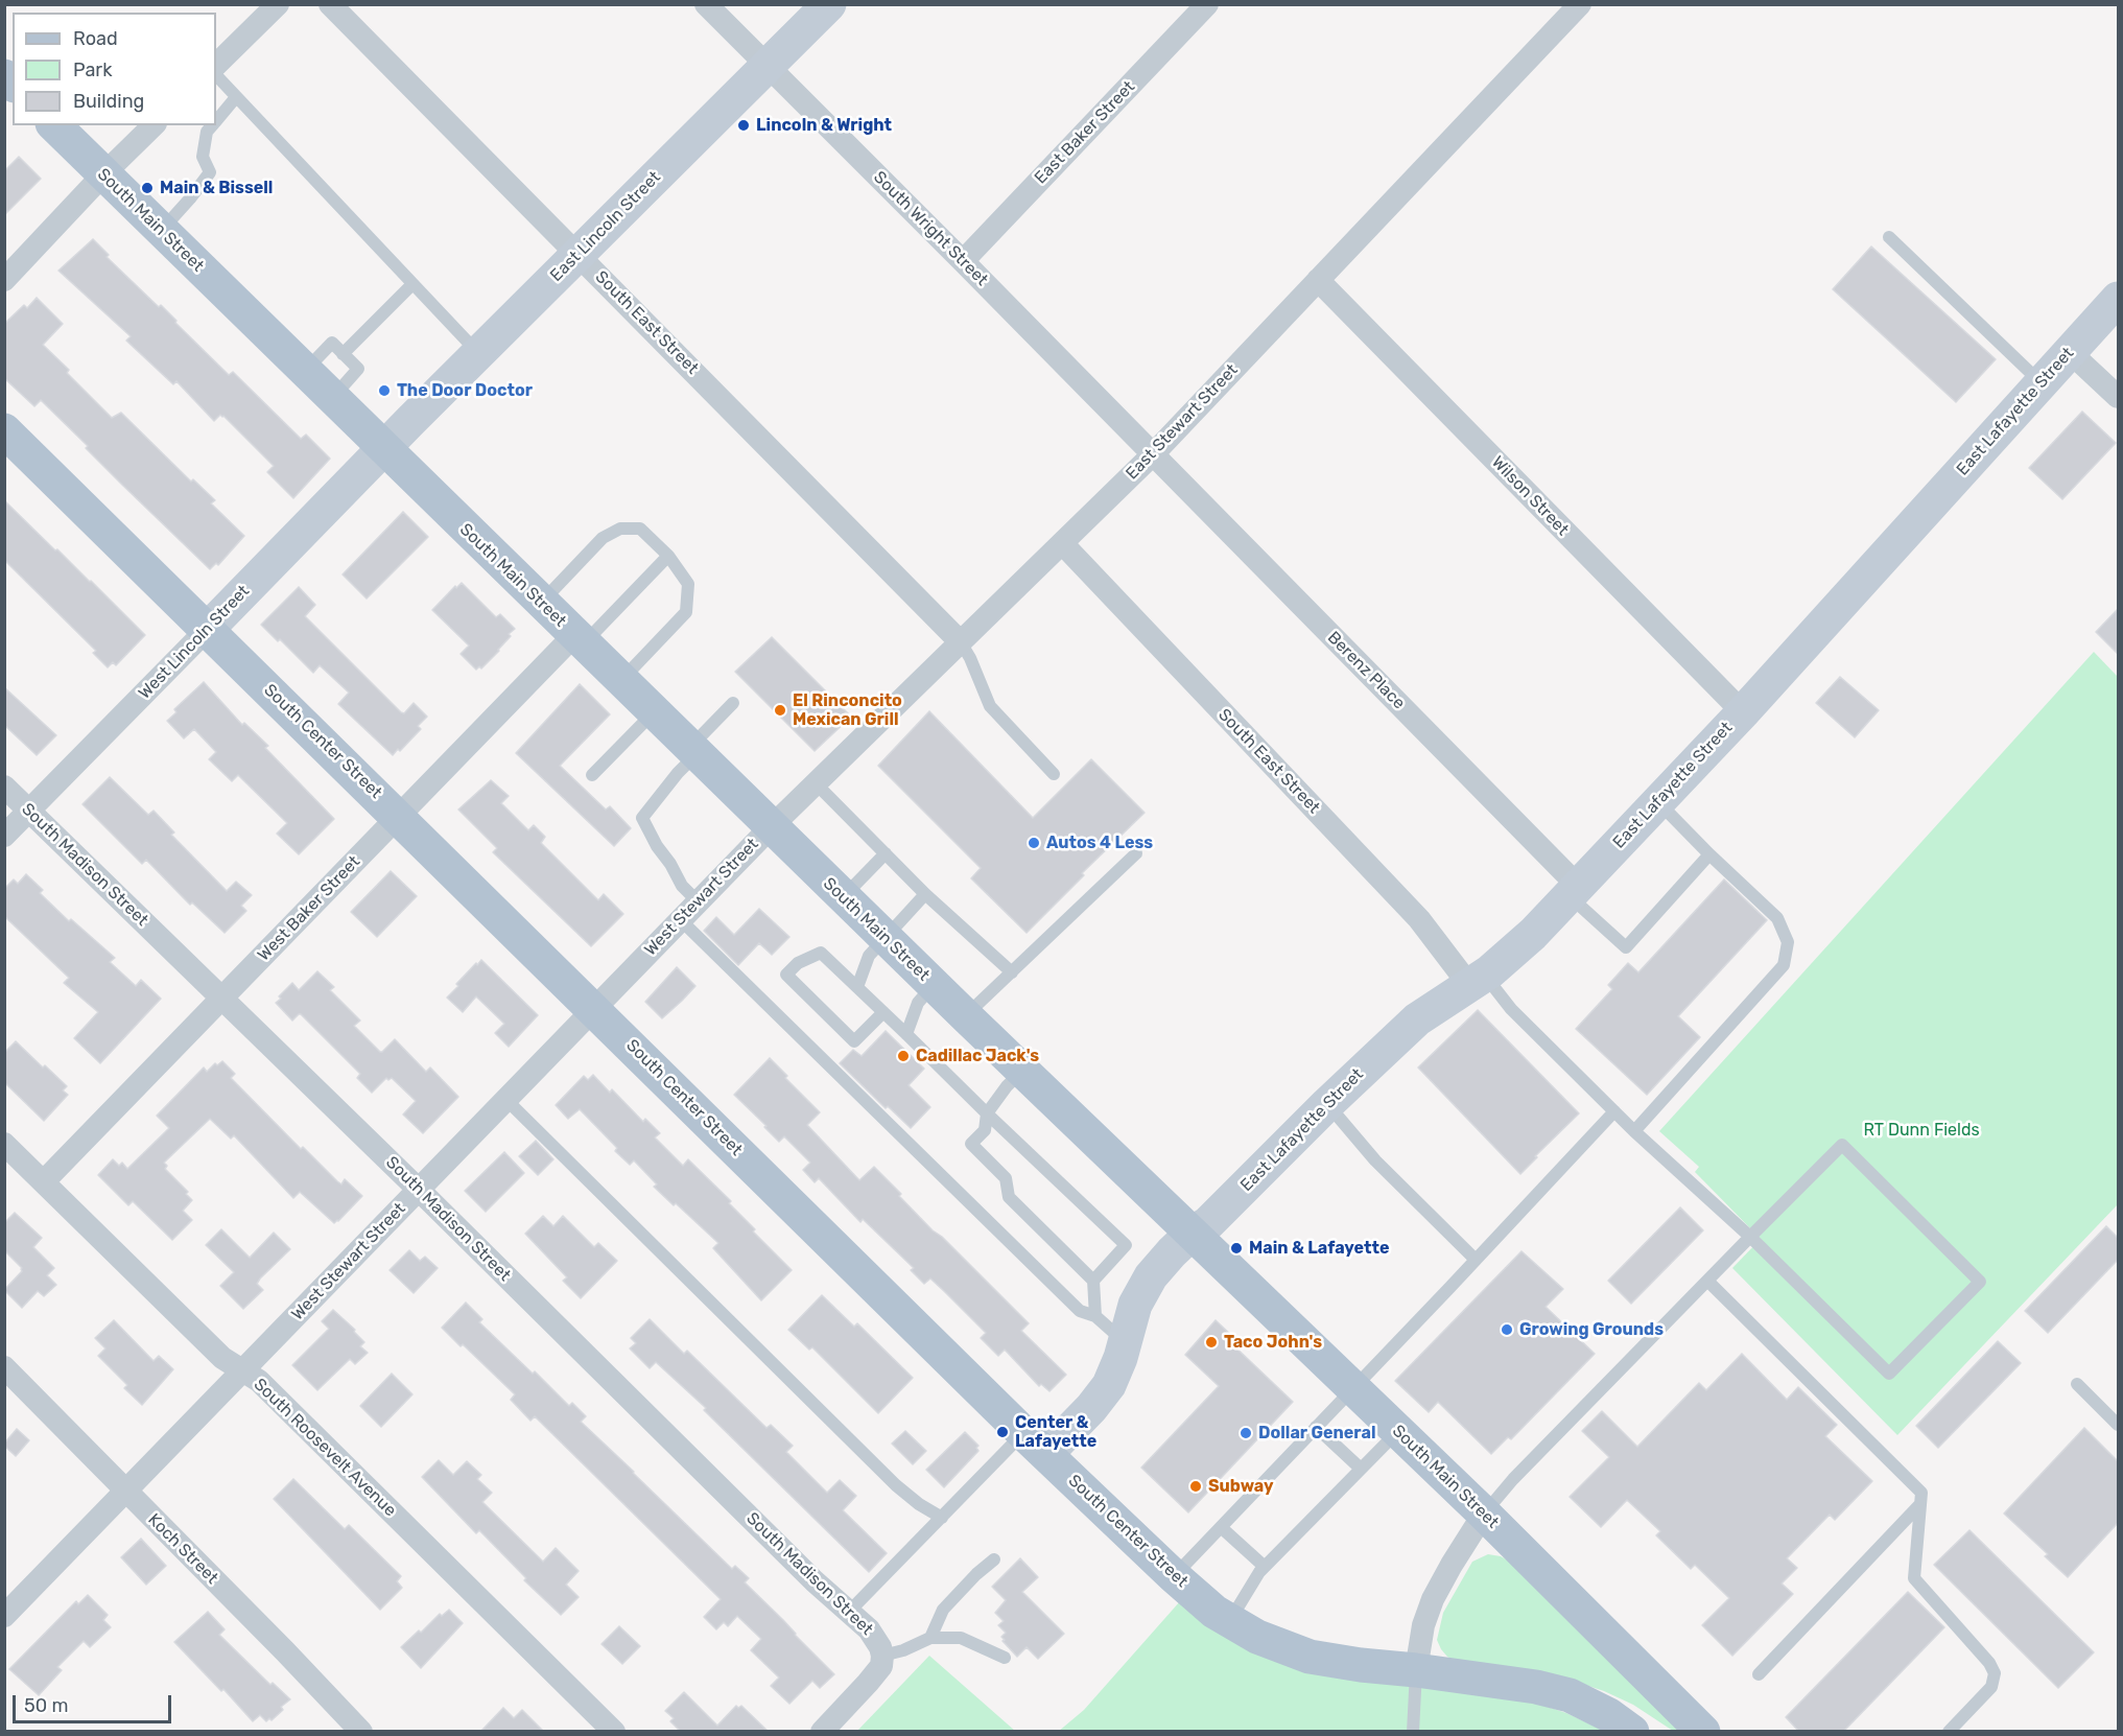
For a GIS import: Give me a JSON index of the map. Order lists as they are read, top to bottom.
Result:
{
  "streets": {
    "main road": ["South Main Street", "South Center Street"],
    "street": [
      "East Baker Street",
      "East Lincoln Street",
      "South Wright Street",
      "South East Street",
      "East Lafayette Street",
      "East Stewart Street",
      "Wilson Street",
      "West Lincoln Street",
      "Berenz Place",
      "South Madison Street",
      "West Stewart Street",
      "West Baker Street",
      "South Roosevelt Avenue",
      "Koch Street"
    ]
  },
  "crossings": [
    ["East Baker Street", "South Wright Street"],
    ["South Main Street", "East Lincoln Street"],
    ["South Main Street", "East Lafayette Street"],
    ["South Main Street", "East Stewart Street"],
    ["South Main Street", "West Lincoln Street"],
    ["South Main Street", "West Stewart Street"],
    ["South Main Street", "West Baker Street"],
    ["East Lincoln Street", "South Wright Street"],
    ["East Lincoln Street", "South East Street"],
    ["East Lincoln Street", "West Lincoln Street"],
    ["South Wright Street", "East Stewart Street"],
    ["South Wright Street", "Berenz Place"],
    ["South East Street", "East Lafayette Street"],
    ["South East Street", "East Stewart Street"],
    ["East Lafayette Street", "Wilson Street"],
    ["East Lafayette Street", "Berenz Place"],
    ["East Lafayette Street", "South Center Street"],
    ["East Stewart Street", "Wilson Street"],
    ["East Stewart Street", "Berenz Place"],
    ["East Stewart Street", "West Stewart Street"],
    ["West Lincoln Street", "South Center Street"],
    ["West Lincoln Street", "South Madison Street"],
    ["South Center Street", "West Stewart Street"],
    ["South Center Street", "West Baker Street"],
    ["South Madison Street", "West Stewart Street"],
    ["South Madison Street", "West Baker Street"],
    ["West Stewart Street", "South Roosevelt Avenue"],
    ["West Stewart Street", "Koch Street"],
    ["West Baker Street", "South Roosevelt Avenue"]
  ],
  "parks": ["RT Dunn Fields"],
  "places": [
    "Lincoln & Wright",
    "Main & Bissell",
    "The Door Doctor",
    "El Rinconcito Mexican Grill",
    "Autos 4 Less",
    "Cadillac Jack's",
    "Main & Lafayette",
    "Growing Grounds",
    "Taco John's",
    "Center & Lafayette",
    "Dollar General",
    "Subway"
  ],
  "legend": ["Road", "Park", "Building"],
  "scale_bar": "50 m"
}
